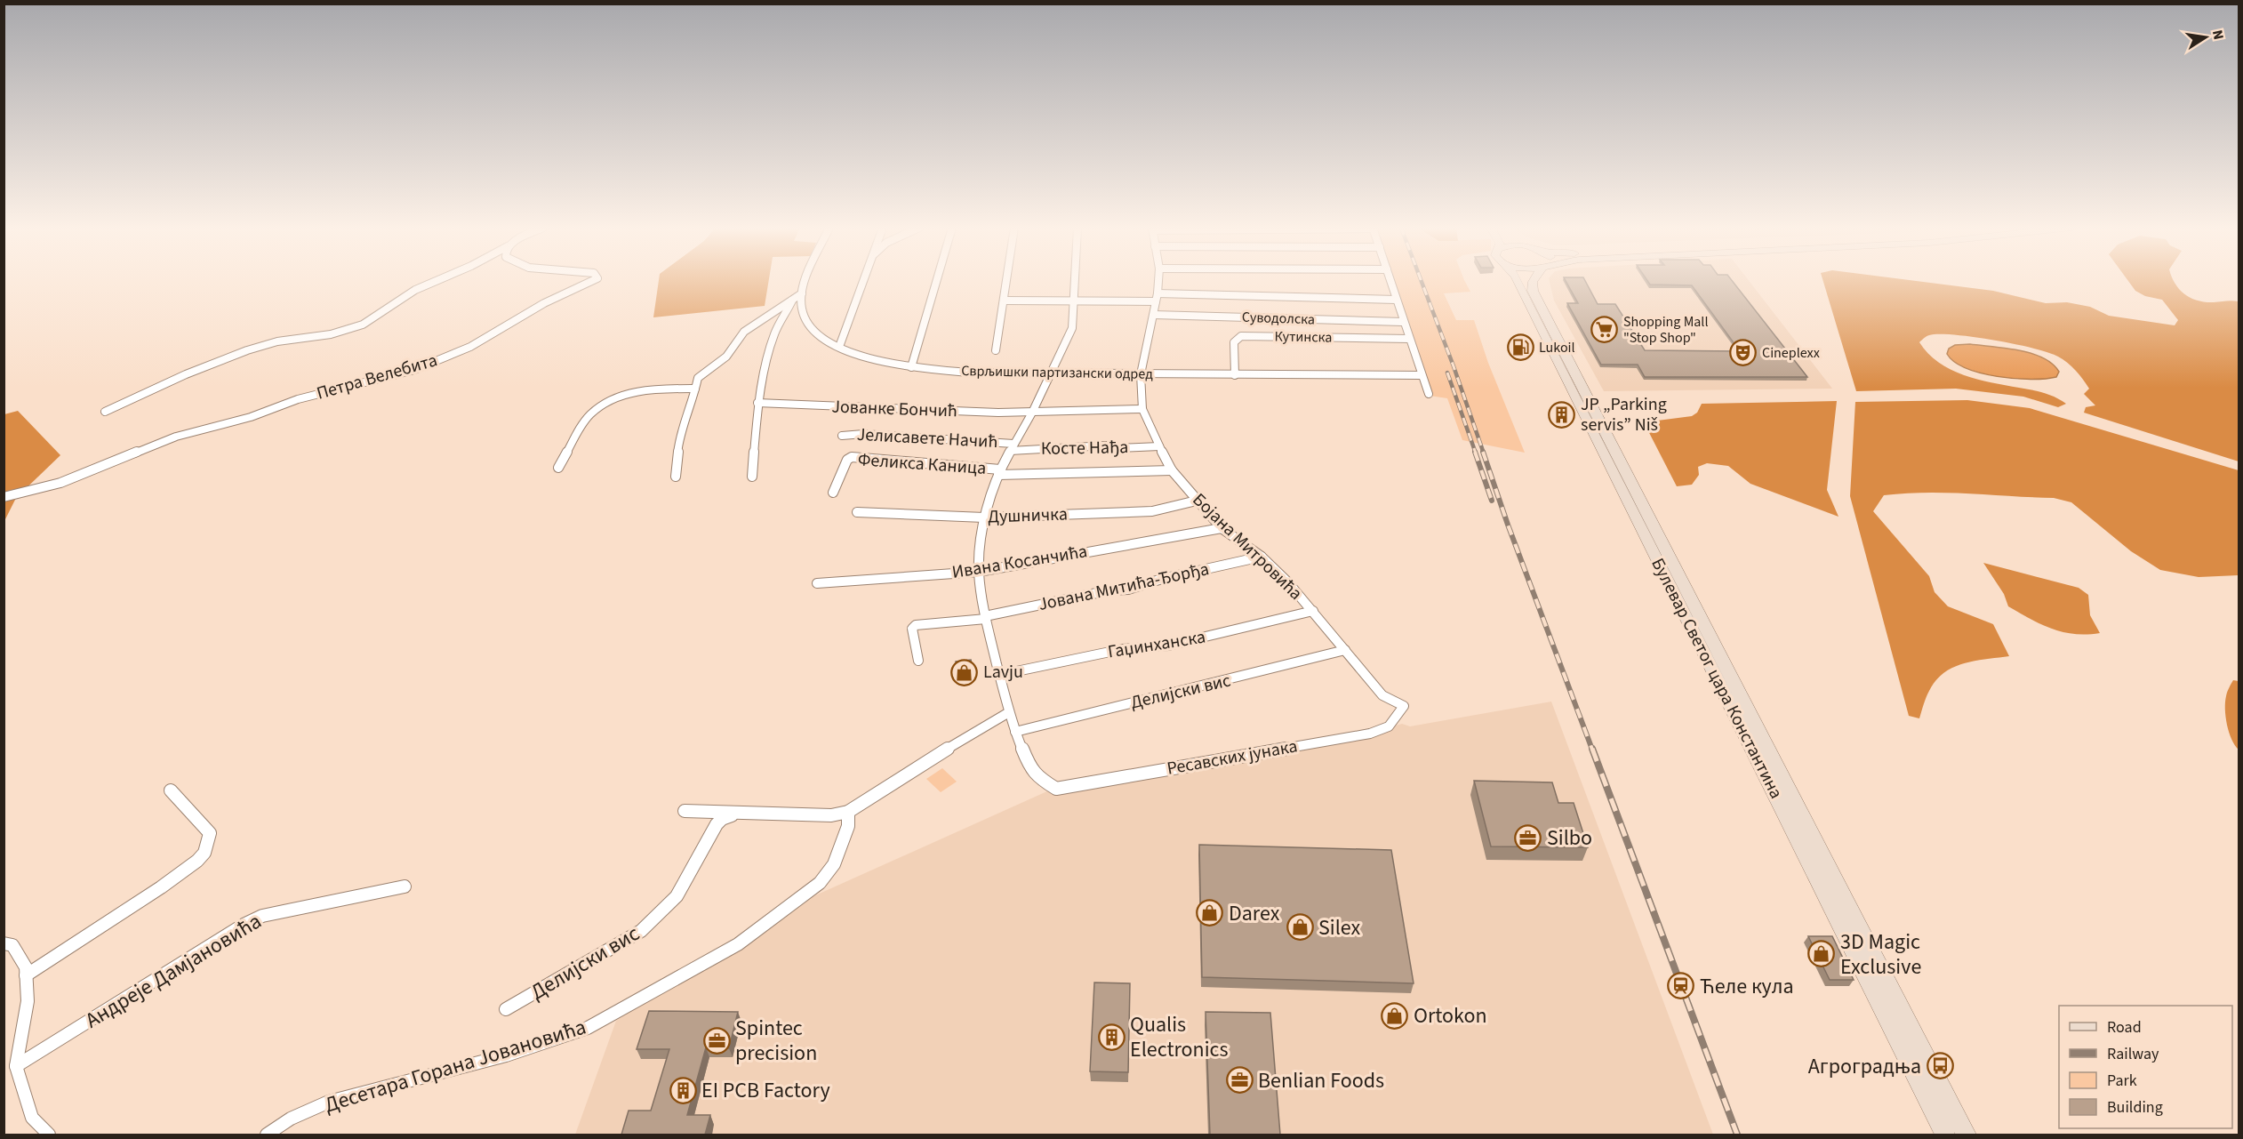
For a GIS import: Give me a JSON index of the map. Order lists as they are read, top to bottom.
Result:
{
  "streets": {
    "main road": ["Булевар Светог цара Константина"],
    "street": [
      "Суводолска",
      "Кутинска",
      "Сврљишки партизански одред",
      "Петра Велебита",
      "Јованке Бончић",
      "Јелисавете Начић",
      "Косте Нађа",
      "Феликса Каница",
      "Душничка",
      "Бојана Митровића",
      "Ивана Косанчића",
      "Јована Митића-Ђорђа",
      "Гаџинханска",
      "Делијски вис",
      "Ресавских јунака",
      "Андреје Дамјановића",
      "Десетара Горана Јовановића"
    ]
  },
  "crossings": [
    ["Суводолска", "Бојана Митровића"],
    ["Кутинска", "Сврљишки партизански одред"],
    ["Сврљишки партизански одред", "Бојана Митровића"],
    ["Јованке Бончић", "Бојана Митровића"],
    ["Јелисавете Начић", "Косте Нађа"],
    ["Косте Нађа", "Бојана Митровића"],
    ["Феликса Каница", "Бојана Митровића"],
    ["Душничка", "Бојана Митровића"],
    ["Бојана Митровића", "Ивана Косанчића"],
    ["Бојана Митровића", "Јована Митића-Ђорђа"],
    ["Бојана Митровића", "Гаџинханска"],
    ["Бојана Митровића", "Делијски вис"],
    ["Бојана Митровића", "Ресавских јунака"],
    ["Делијски вис", "Ресавских јунака"]
  ],
  "places": {
    "supermarket": ["Shopping Mall \"Stop Shop\""],
    "fuel station": ["Lukoil"],
    "theatre": ["Cineplexx"],
    "building": ["JP „Parking servis” Niš", "Qualis Electronics", "EI PCB Factory"],
    "shop": [
      "Lavju",
      "Darex",
      "Silex",
      "3D Magic Exclusive",
      "Ortokon"
    ],
    "office": ["Silbo", "Spintec precision", "Benlian Foods"],
    "station": ["Ћеле кула"],
    "bus stop": ["Агроградња"]
  },
  "legend": [
    "Road",
    "Railway",
    "Park",
    "Building"
  ],
  "north": "right"
}
